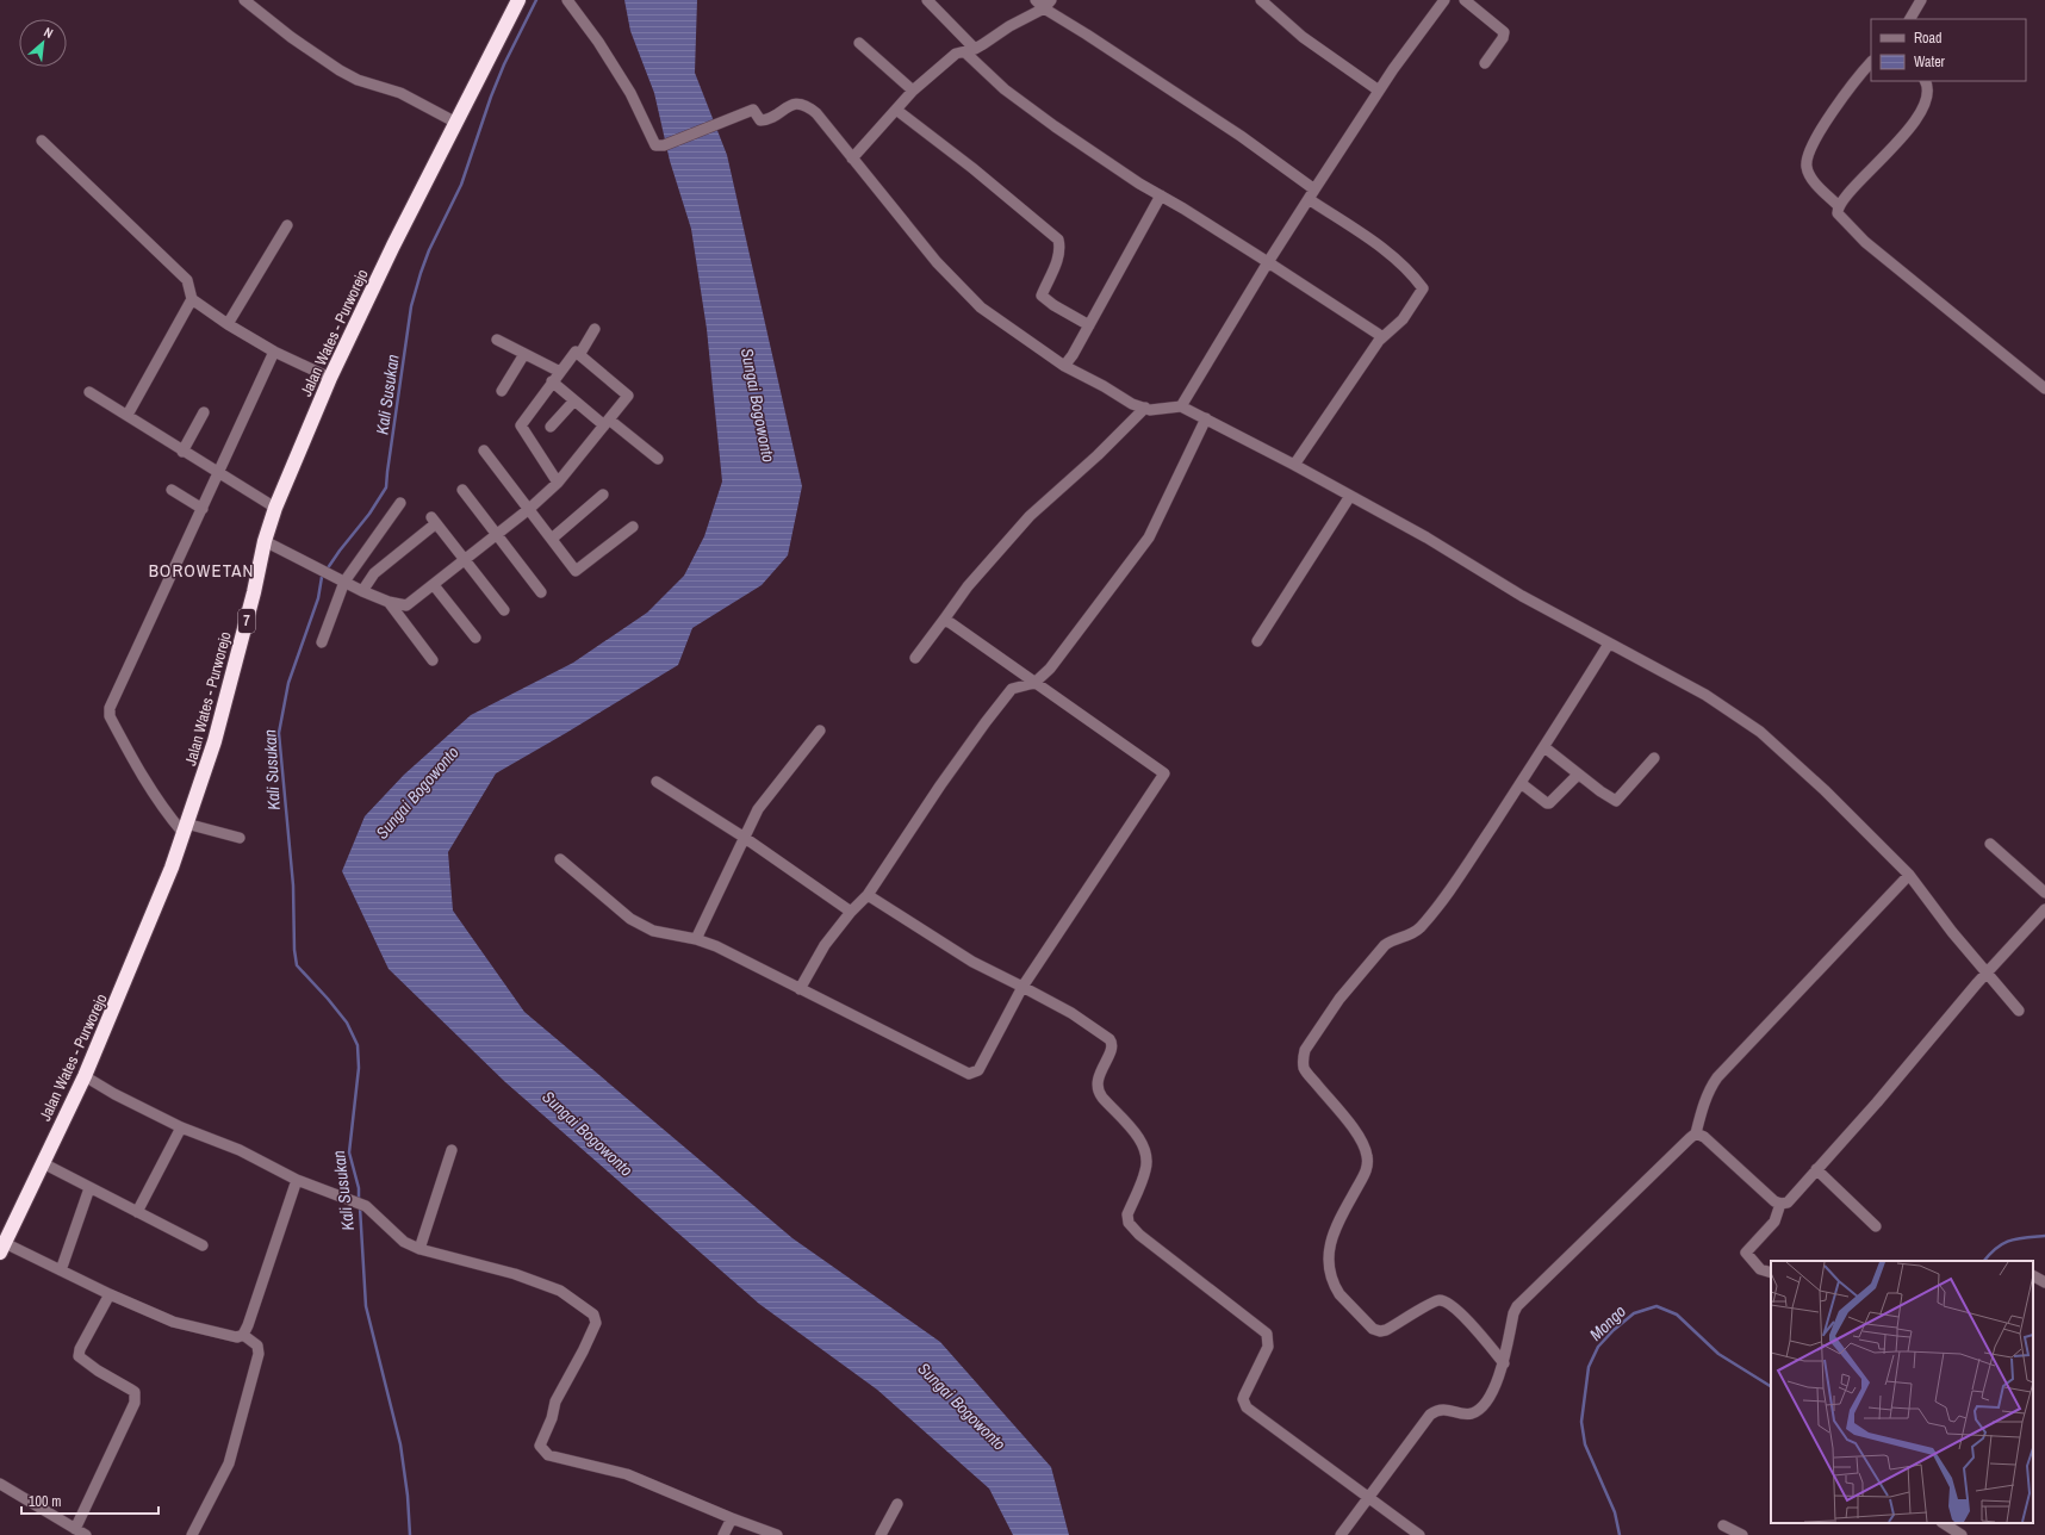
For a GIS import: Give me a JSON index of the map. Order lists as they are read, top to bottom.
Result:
{
  "streets": {
    "highway": ["Jalan Wates - Purworejo", "7"]
  },
  "districts": ["BOROWETAN"],
  "water": ["Kali Susukan", "Sungai Bogowonto", "Mongo"],
  "legend": ["Road", "Water"],
  "scale_bar": "100 m",
  "north": "top right"
}
